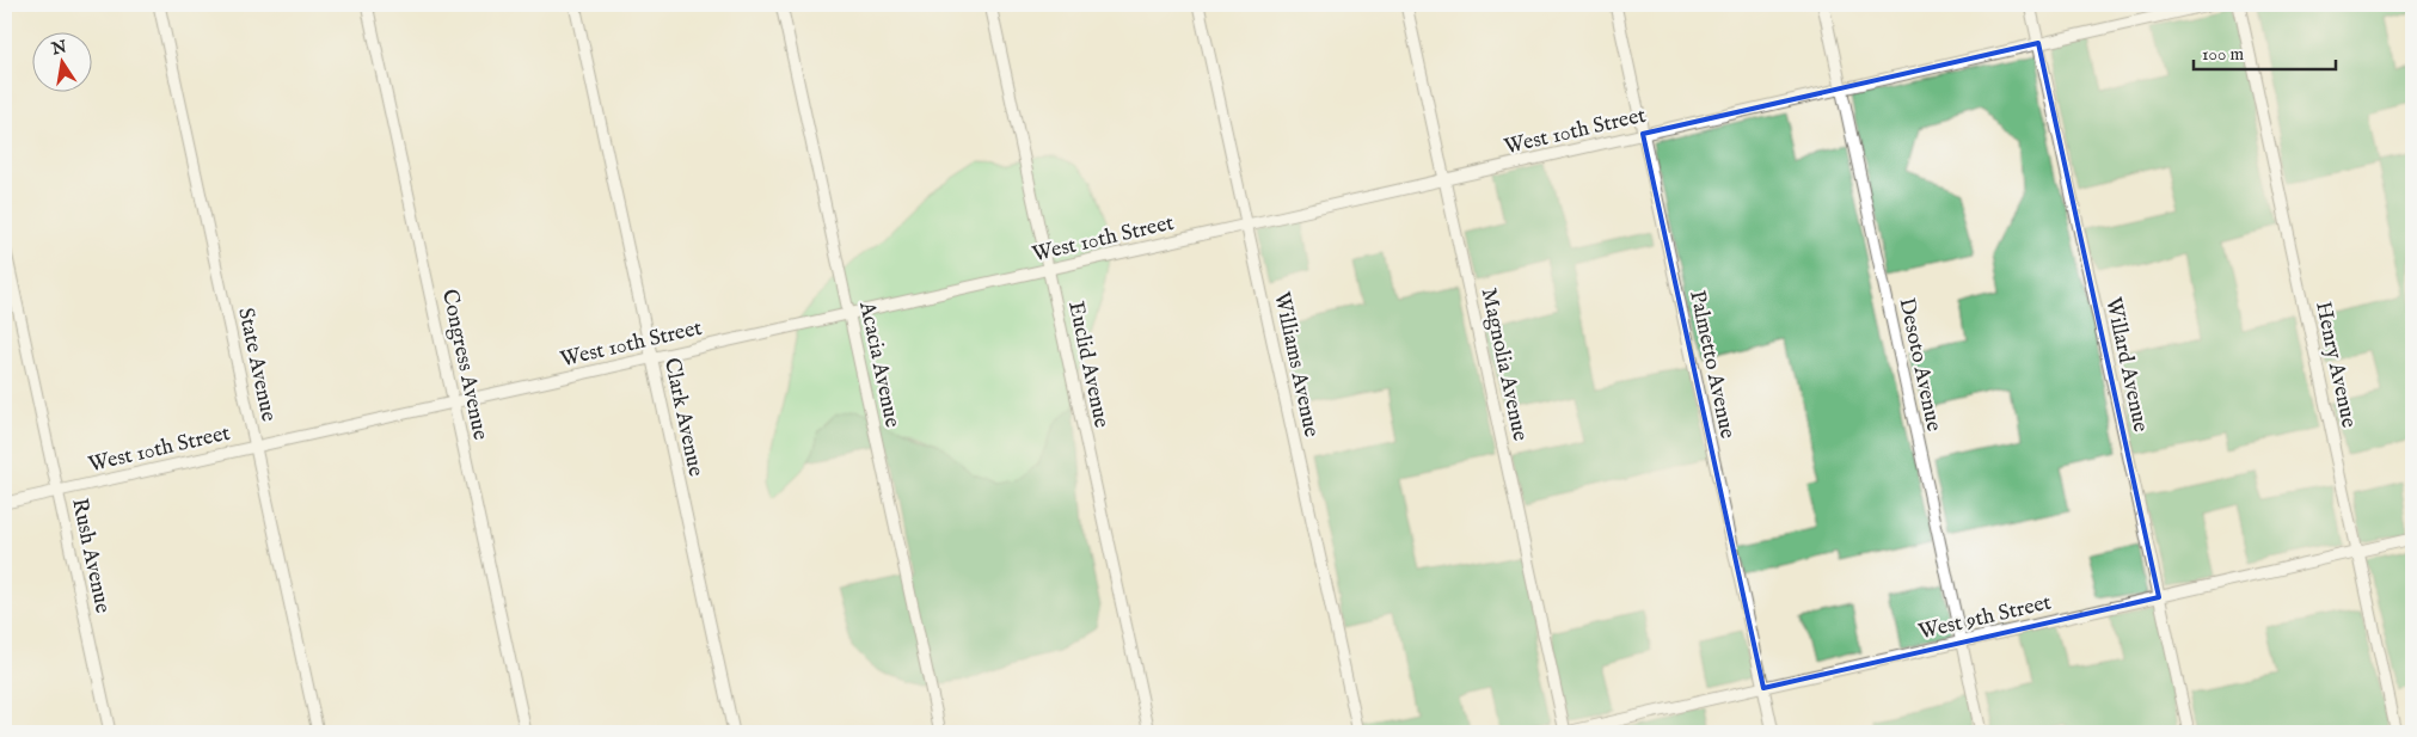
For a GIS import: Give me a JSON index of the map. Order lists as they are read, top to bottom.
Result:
{
  "streets": {
    "street": [
      "West 10th Street",
      "State Avenue",
      "Congress Avenue",
      "Acacia Avenue",
      "Euclid Avenue",
      "Williams Avenue",
      "Magnolia Avenue",
      "Palmetto Avenue",
      "Desoto Avenue",
      "Willard Avenue",
      "Henry Avenue",
      "Clark Avenue",
      "Rush Avenue",
      "West 9th Street"
    ]
  },
  "crossings": [
    ["West 10th Street", "State Avenue"],
    ["West 10th Street", "Congress Avenue"],
    ["West 10th Street", "Acacia Avenue"],
    ["West 10th Street", "Euclid Avenue"],
    ["West 10th Street", "Williams Avenue"],
    ["West 10th Street", "Magnolia Avenue"],
    ["West 10th Street", "Palmetto Avenue"],
    ["West 10th Street", "Desoto Avenue"],
    ["West 10th Street", "Willard Avenue"],
    ["West 10th Street", "Clark Avenue"],
    ["West 10th Street", "Rush Avenue"],
    ["Magnolia Avenue", "West 9th Street"],
    ["Palmetto Avenue", "West 9th Street"],
    ["Desoto Avenue", "West 9th Street"],
    ["Willard Avenue", "West 9th Street"],
    ["Henry Avenue", "West 9th Street"]
  ],
  "scale_bar": "100 m",
  "north": "top"
}
